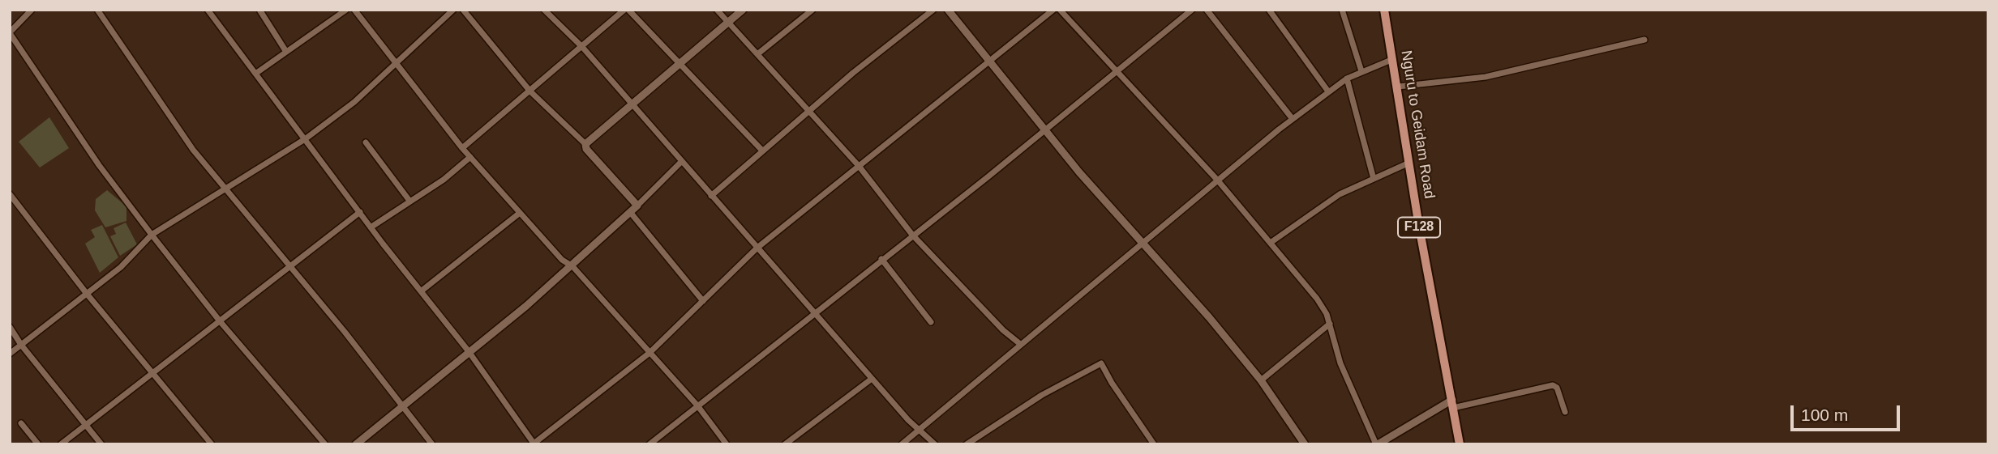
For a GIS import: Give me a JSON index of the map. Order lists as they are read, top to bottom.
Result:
{
  "streets": {
    "main road": ["Nguru to Geidam Road", "F128"]
  },
  "scale_bar": "100 m"
}
